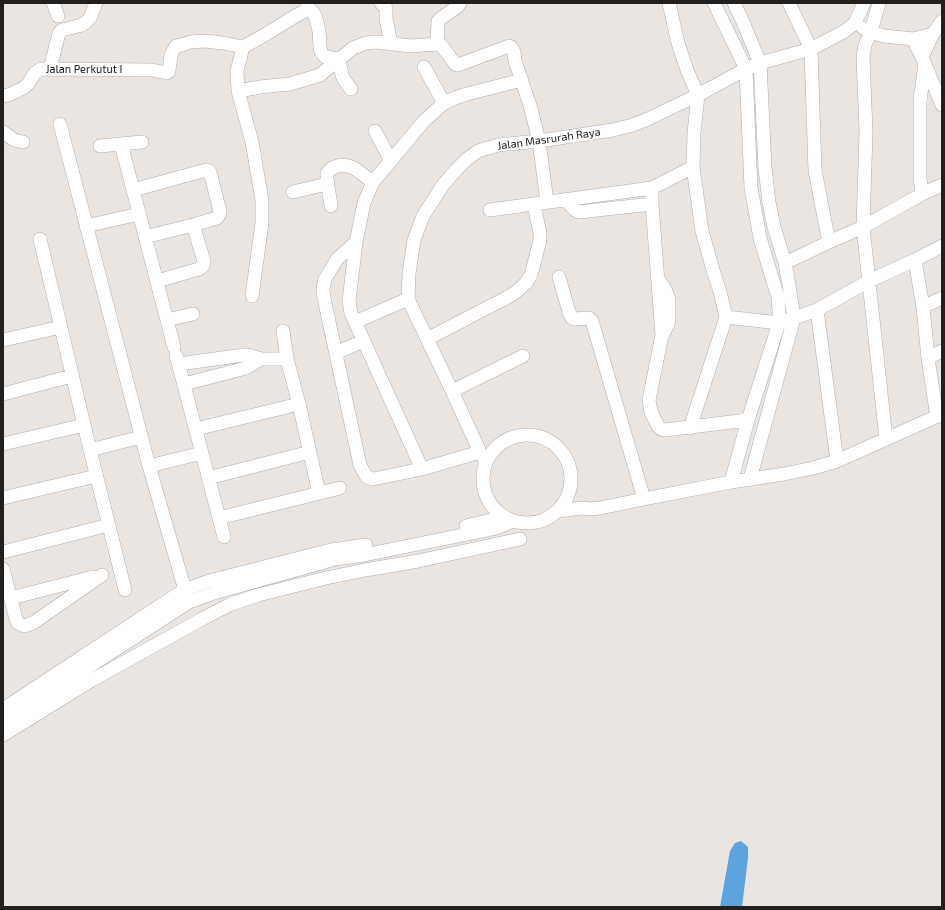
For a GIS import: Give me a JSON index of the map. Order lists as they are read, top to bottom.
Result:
{
  "streets": {
    "street": ["Jalan Perkutut I", "Jalan Masrurah Raya"]
  }
}
